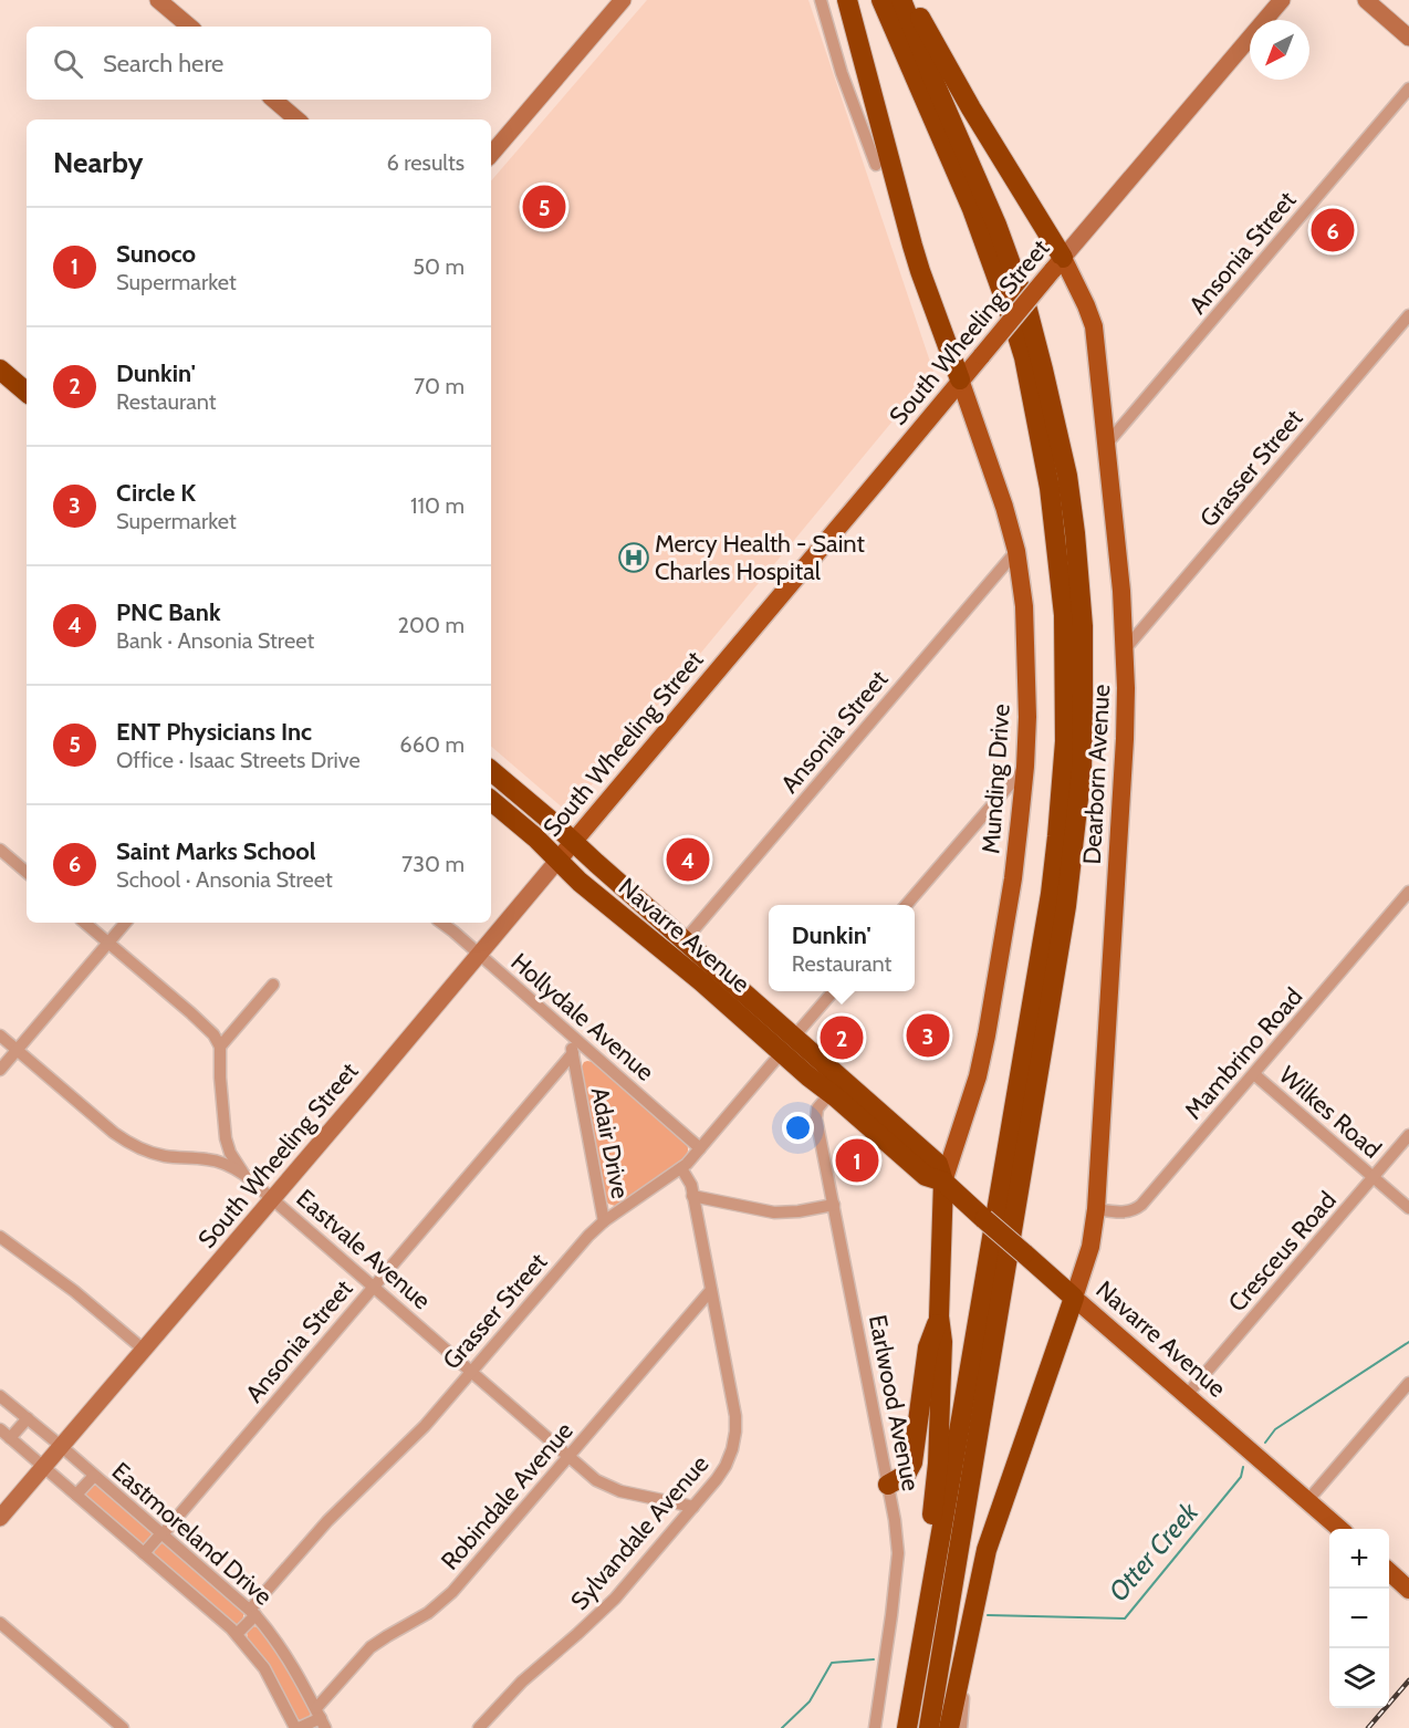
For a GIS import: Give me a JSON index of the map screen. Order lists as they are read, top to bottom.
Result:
{
  "streets": {
    "highway": ["Navarre Avenue"],
    "main road": ["South Wheeling Street", "Dearborn Avenue", "Munding Drive"],
    "street": [
      "Ansonia Street",
      "Grasser Street",
      "Hollydale Avenue",
      "Mambrino Road",
      "Wilkes Road",
      "Adair Drive",
      "Eastvale Avenue",
      "Cresceus Road",
      "Earlwood Avenue",
      "Robindale Avenue",
      "Sylvandale Avenue",
      "Eastmoreland Drive"
    ]
  },
  "crossings": [
    ["Ansonia Street", "Dearborn Avenue"],
    ["Ansonia Street", "Munding Drive"],
    ["Ansonia Street", "Navarre Avenue"],
    ["Ansonia Street", "Adair Drive"],
    ["Ansonia Street", "Eastvale Avenue"],
    ["Ansonia Street", "Eastmoreland Drive"],
    ["South Wheeling Street", "Dearborn Avenue"],
    ["South Wheeling Street", "Munding Drive"],
    ["South Wheeling Street", "Navarre Avenue"],
    ["South Wheeling Street", "Hollydale Avenue"],
    ["South Wheeling Street", "Eastvale Avenue"],
    ["South Wheeling Street", "Eastmoreland Drive"],
    ["Grasser Street", "Dearborn Avenue"],
    ["Grasser Street", "Navarre Avenue"],
    ["Grasser Street", "Hollydale Avenue"],
    ["Grasser Street", "Adair Drive"],
    ["Grasser Street", "Eastvale Avenue"],
    ["Grasser Street", "Sylvandale Avenue"],
    ["Grasser Street", "Eastmoreland Drive"],
    ["Dearborn Avenue", "Navarre Avenue"],
    ["Dearborn Avenue", "Mambrino Road"],
    ["Munding Drive", "Navarre Avenue"],
    ["Navarre Avenue", "Cresceus Road"],
    ["Navarre Avenue", "Earlwood Avenue"],
    ["Hollydale Avenue", "Adair Drive"],
    ["Mambrino Road", "Wilkes Road"],
    ["Wilkes Road", "Cresceus Road"],
    ["Eastvale Avenue", "Robindale Avenue"],
    ["Eastvale Avenue", "Sylvandale Avenue"],
    ["Robindale Avenue", "Sylvandale Avenue"],
    ["Robindale Avenue", "Eastmoreland Drive"]
  ],
  "water": ["Otter Creek"],
  "places": {
    "hospital": ["Mercy Health - Saint Charles Hospital"]
  },
  "north": "bottom left",
  "page": {
    "search": "Search here",
    "heading": ["Nearby", "6 results"],
    "pins": [
      "5",
      "6",
      "4",
      "3",
      "2",
      "1"
    ],
    "list": [
      {
        "mark": "1",
        "name": "Sunoco",
        "note": "Supermarket",
        "value": "50 m"
      },
      {
        "mark": "2",
        "name": "Dunkin'",
        "note": "Restaurant",
        "value": "70 m"
      },
      {
        "mark": "3",
        "name": "Circle K",
        "note": "Supermarket",
        "value": "110 m"
      },
      {
        "mark": "4",
        "name": "PNC Bank",
        "note": "Bank · Ansonia Street",
        "value": "200 m"
      },
      {
        "mark": "5",
        "name": "ENT Physicians Inc",
        "note": "Office · Isaac Streets Drive",
        "value": "660 m"
      },
      {
        "mark": "6",
        "name": "Saint Marks School",
        "note": "School · Ansonia Street",
        "value": "730 m"
      }
    ],
    "popup": ["Dunkin'", "Restaurant"],
    "map_buttons": ["+", "−"]
  }
}
